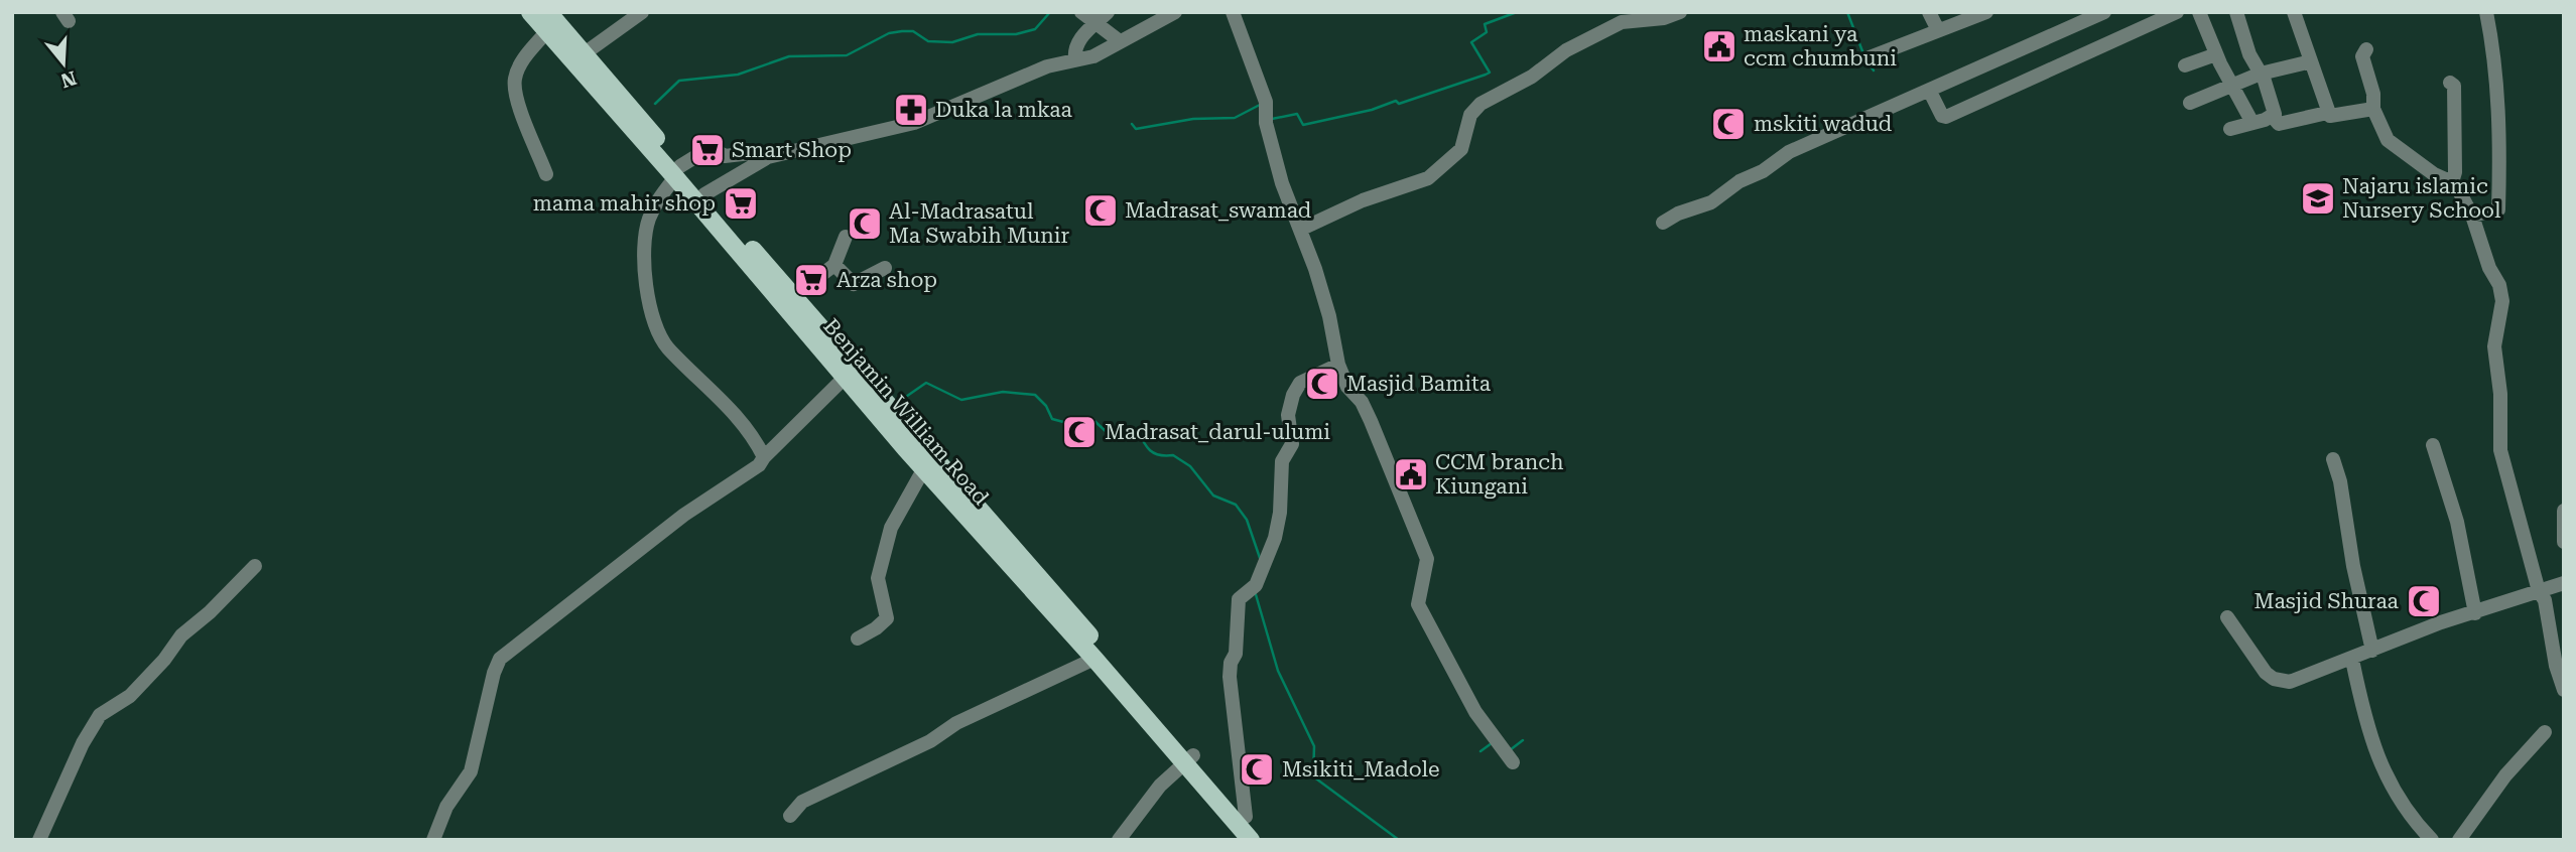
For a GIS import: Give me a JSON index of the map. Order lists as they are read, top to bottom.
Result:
{
  "streets": {
    "main road": ["Benjamin William Road"]
  },
  "places": {
    "public building": ["maskani ya ccm chumbuni", "CCM branch Kiungani"],
    "pharmacy": ["Duka la mkaa"],
    "mosque": [
      "mskiti wadud",
      "Madrasat_swamad",
      "Al-Madrasatul Ma Swabih Munir",
      "Masjid Bamita",
      "Madrasat_darul-ulumi",
      "Masjid Shuraa",
      "Msikiti_Madole"
    ],
    "supermarket": ["Smart Shop", "mama mahir shop", "Arza shop"],
    "school or university": ["Najaru islamic Nursery School"]
  },
  "north": "bottom"
}
